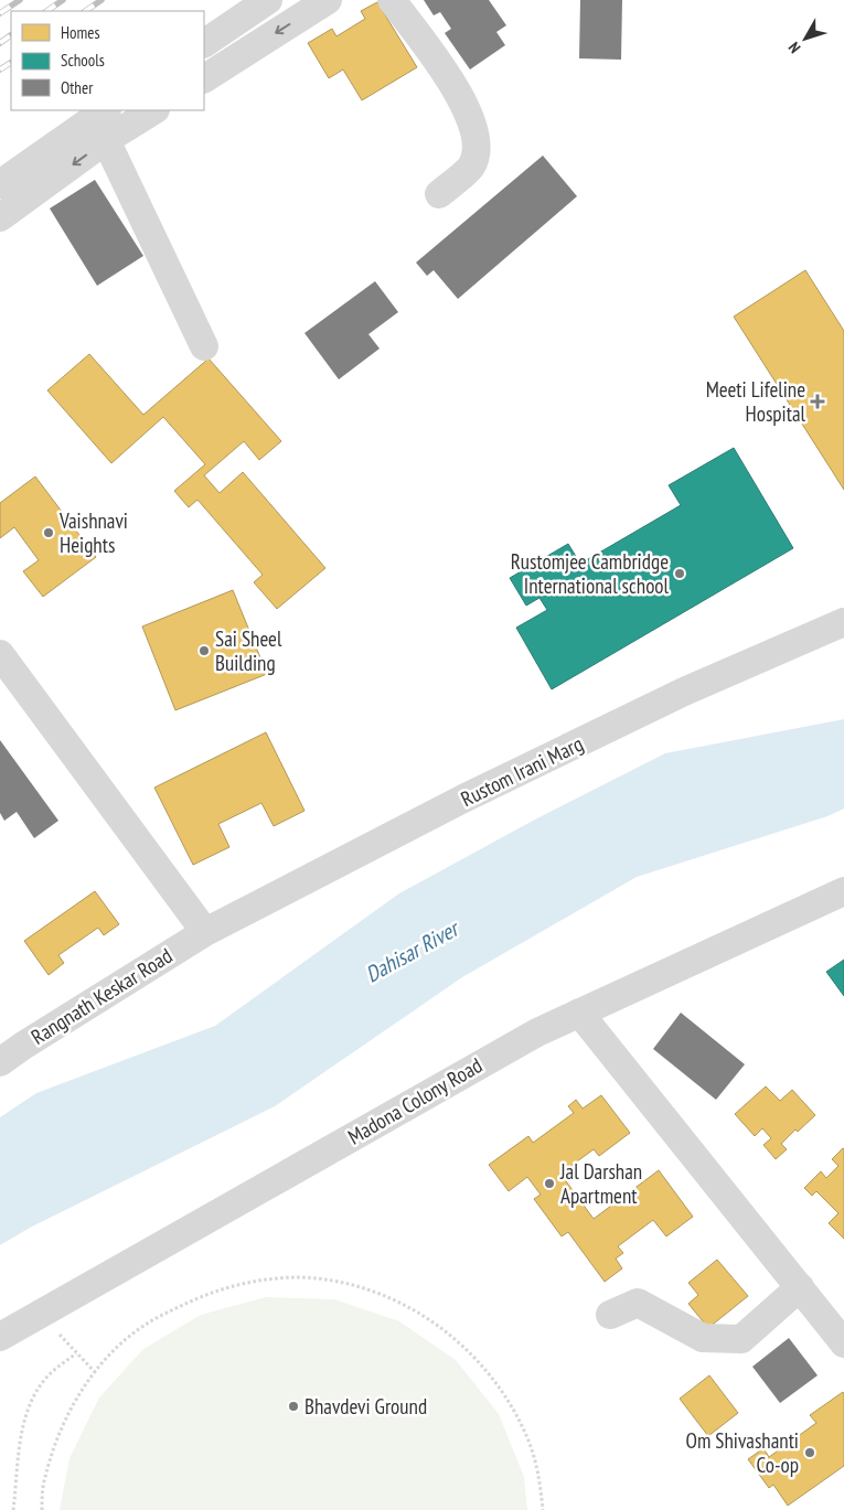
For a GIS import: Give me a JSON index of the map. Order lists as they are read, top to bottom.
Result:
{
  "streets": {
    "street": ["Rustom Irani Marg", "Rangnath Keskar Road", "Madona Colony Road"]
  },
  "crossings": [
    ["Rustom Irani Marg", "Rangnath Keskar Road"]
  ],
  "water": ["Dahisar River"],
  "places": {
    "health": ["Meeti Lifeline Hospital"],
    "other": [
      "Vaishnavi Heights",
      "Rustomjee Cambridge International school",
      "Sai Sheel Building",
      "Jal Darshan Apartment",
      "Bhavdevi Ground",
      "Om Shivashanti Co-op"
    ]
  },
  "legend": ["Homes", "Schools", "Other"],
  "north": "bottom left"
}
